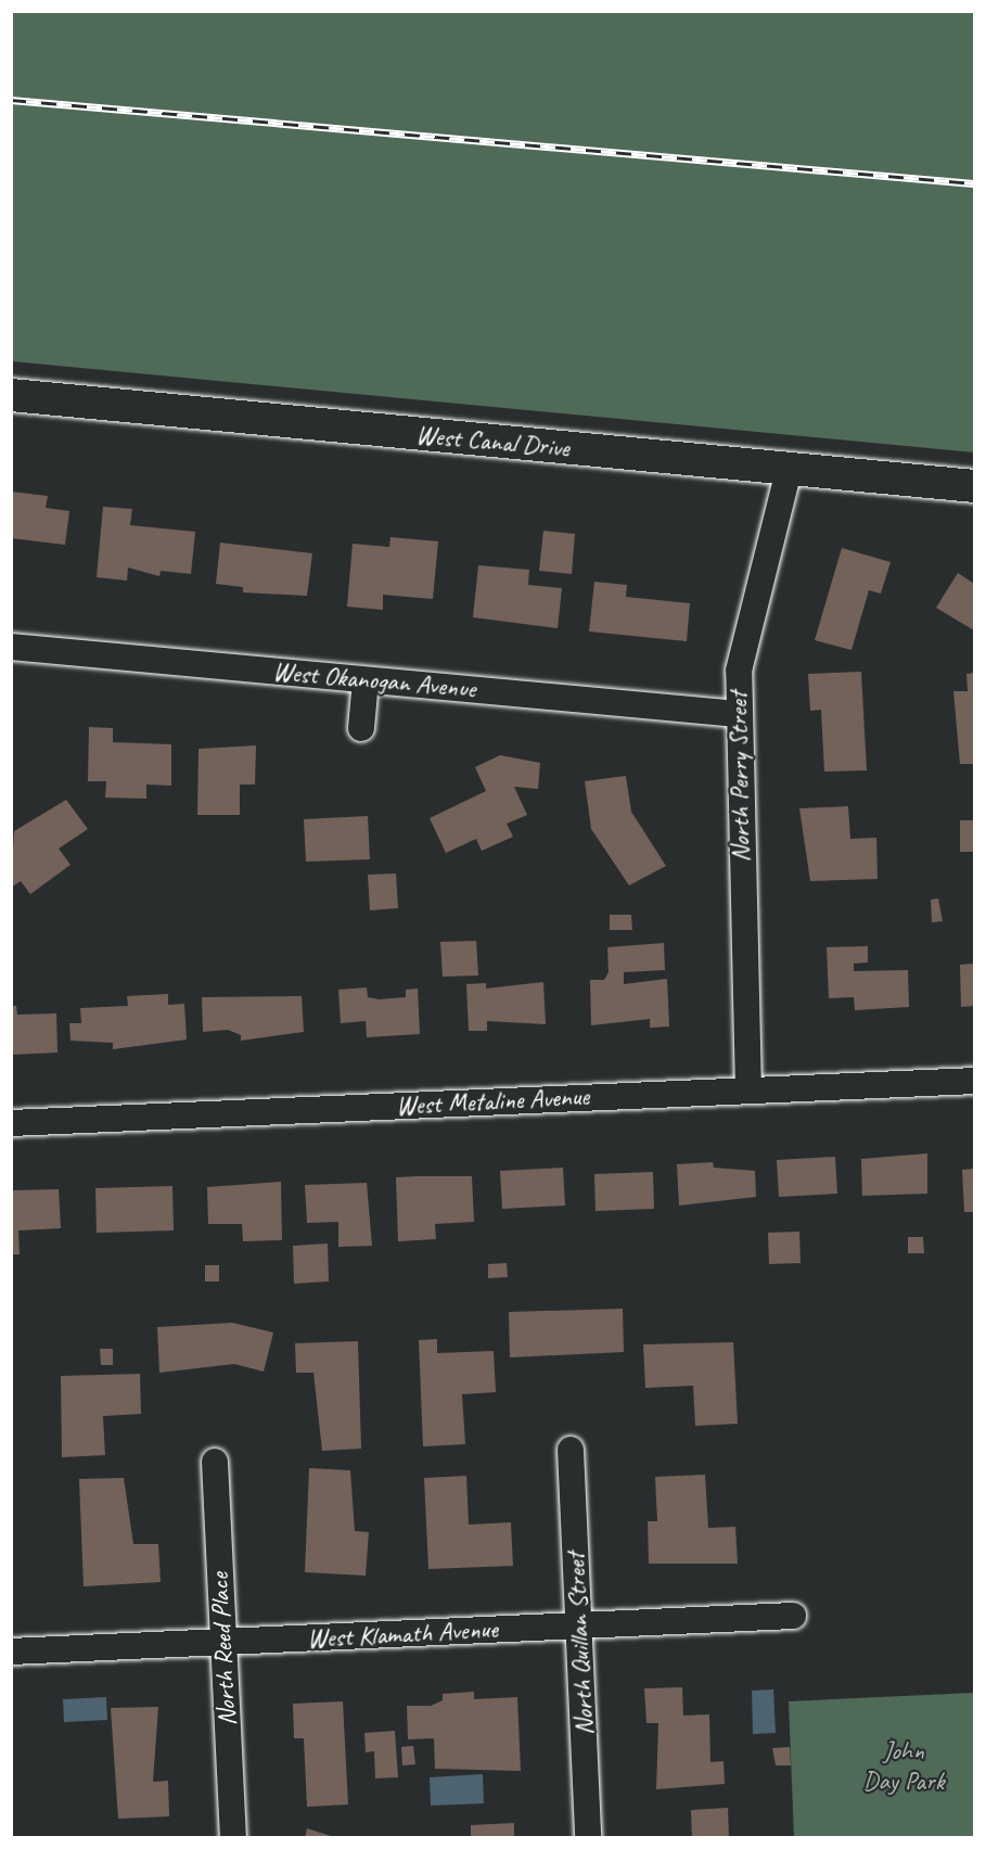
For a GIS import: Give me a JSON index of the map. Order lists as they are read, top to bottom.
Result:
{
  "streets": {
    "street": [
      "West Canal Drive",
      "West Okanogan Avenue",
      "North Perry Street",
      "West Metaline Avenue",
      "West Klamath Avenue",
      "North Quillan Street",
      "North Reed Place"
    ]
  },
  "crossings": [
    ["West Canal Drive", "North Perry Street"],
    ["West Okanogan Avenue", "North Perry Street"],
    ["North Perry Street", "West Metaline Avenue"],
    ["West Klamath Avenue", "North Quillan Street"],
    ["West Klamath Avenue", "North Reed Place"]
  ],
  "parks": ["John Day Park"]
}
